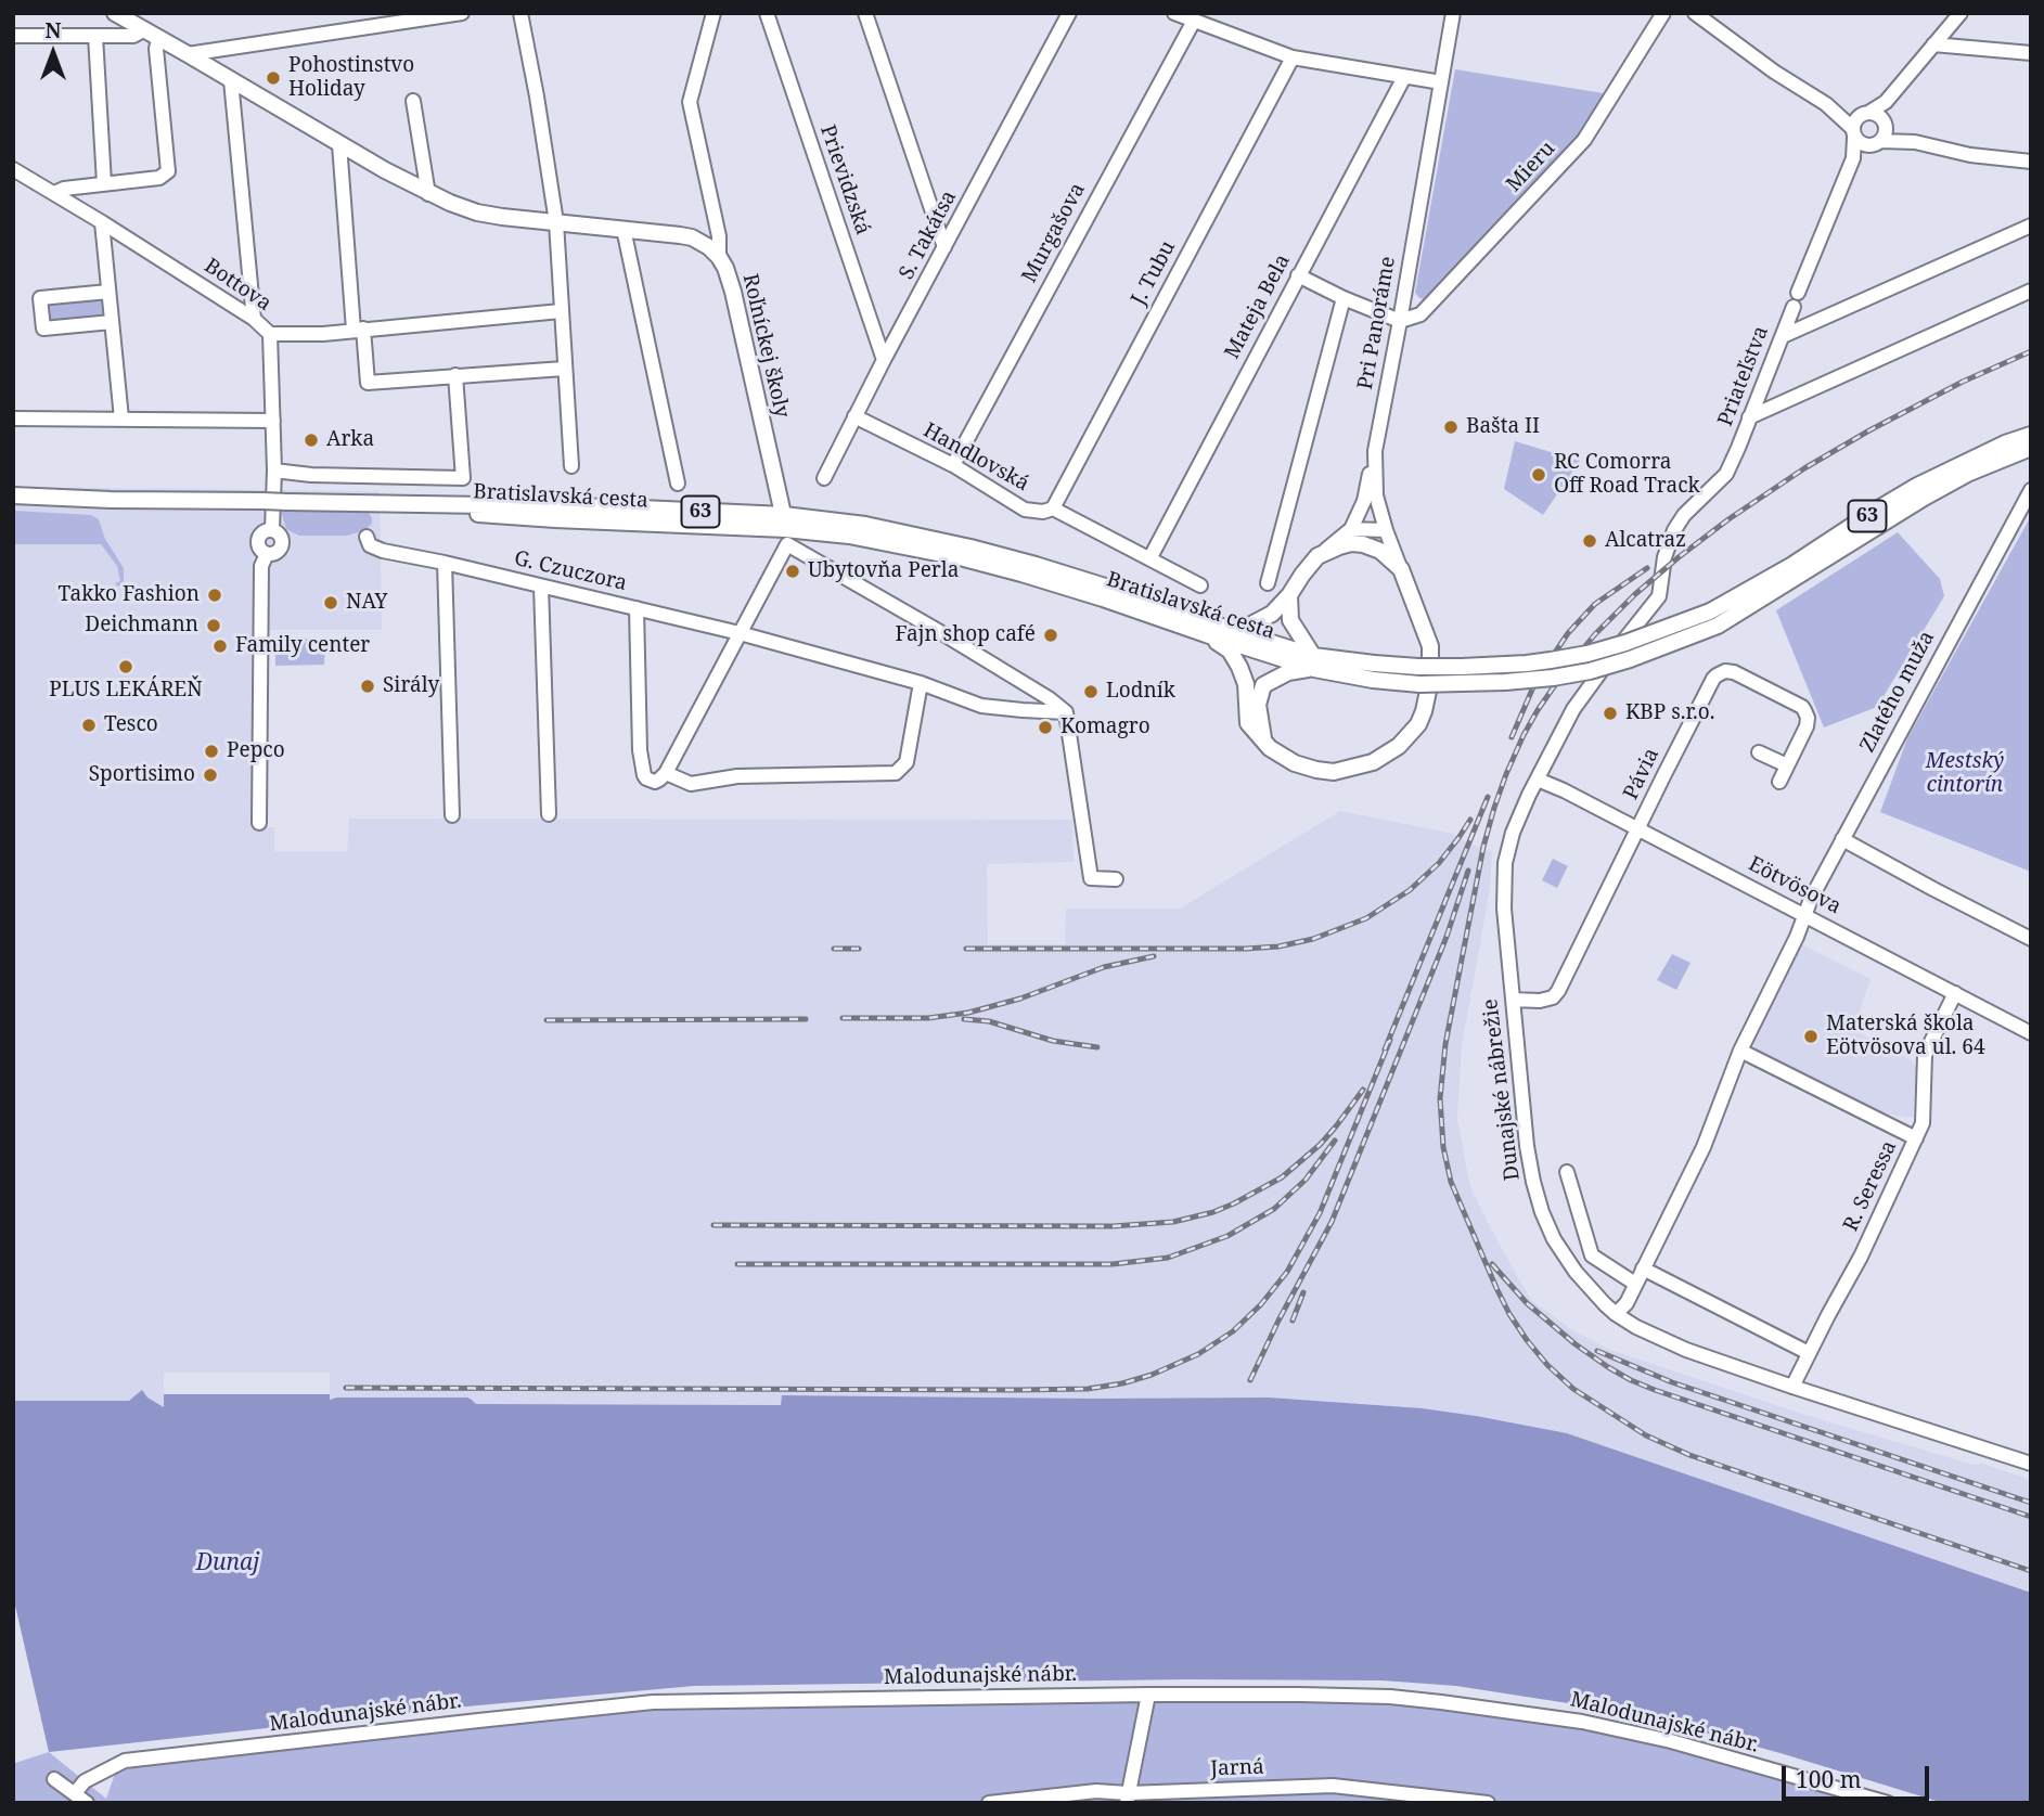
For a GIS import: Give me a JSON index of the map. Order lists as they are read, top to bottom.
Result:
{
  "streets": {
    "main road": ["Roľníckej školy", "Bratislavská cesta", "63"],
    "street": [
      "Mieru",
      "Prievidzská",
      "Murgašova",
      "S. Takátsa",
      "J. Tubu",
      "Bottova",
      "Mateja Bela",
      "Pri Panoráme",
      "Priateľstva",
      "Handlovská",
      "G. Czuczora",
      "Zlatého muža",
      "Pávia",
      "Eötvösova",
      "Dunajské nábrežie",
      "R. Seressa",
      "Malodunajské nábr.",
      "Jarná"
    ]
  },
  "crossings": [
    ["Mieru", "Pri Panoráme"],
    ["Prievidzská", "S. Takátsa"],
    ["Murgašova", "Handlovská"],
    ["S. Takátsa", "Handlovská"],
    ["J. Tubu", "Handlovská"],
    ["Mateja Bela", "Handlovská"],
    ["Roľníckej školy", "Bratislavská cesta"],
    ["Priateľstva", "Dunajské nábrežie"],
    ["Zlatého muža", "Eötvösova"],
    ["Zlatého muža", "Dunajské nábrežie"],
    ["Pávia", "Eötvösova"],
    ["Pávia", "Dunajské nábrežie"],
    ["Eötvösova", "Dunajské nábrežie"],
    ["Eötvösova", "R. Seressa"],
    ["Dunajské nábrežie", "R. Seressa"]
  ],
  "water": ["Dunaj"],
  "parks": ["Mestský cintorín"],
  "places": [
    "Pohostinstvo Holiday",
    "Bašta II",
    "Arka",
    "RC Comorra Off Road Track",
    "Alcatraz",
    "Ubytovňa Perla",
    "Takko Fashion",
    "NAY",
    "Deichmann",
    "Fajn shop café",
    "Family center",
    "PLUS LEKÁREŇ",
    "Sirály",
    "Lodník",
    "KBP s.r.o.",
    "Tesco",
    "Komagro",
    "Pepco",
    "Sportisimo",
    "Materská škola Eötvösova ul. 64"
  ],
  "scale_bar": "100 m",
  "north": "top"
}
